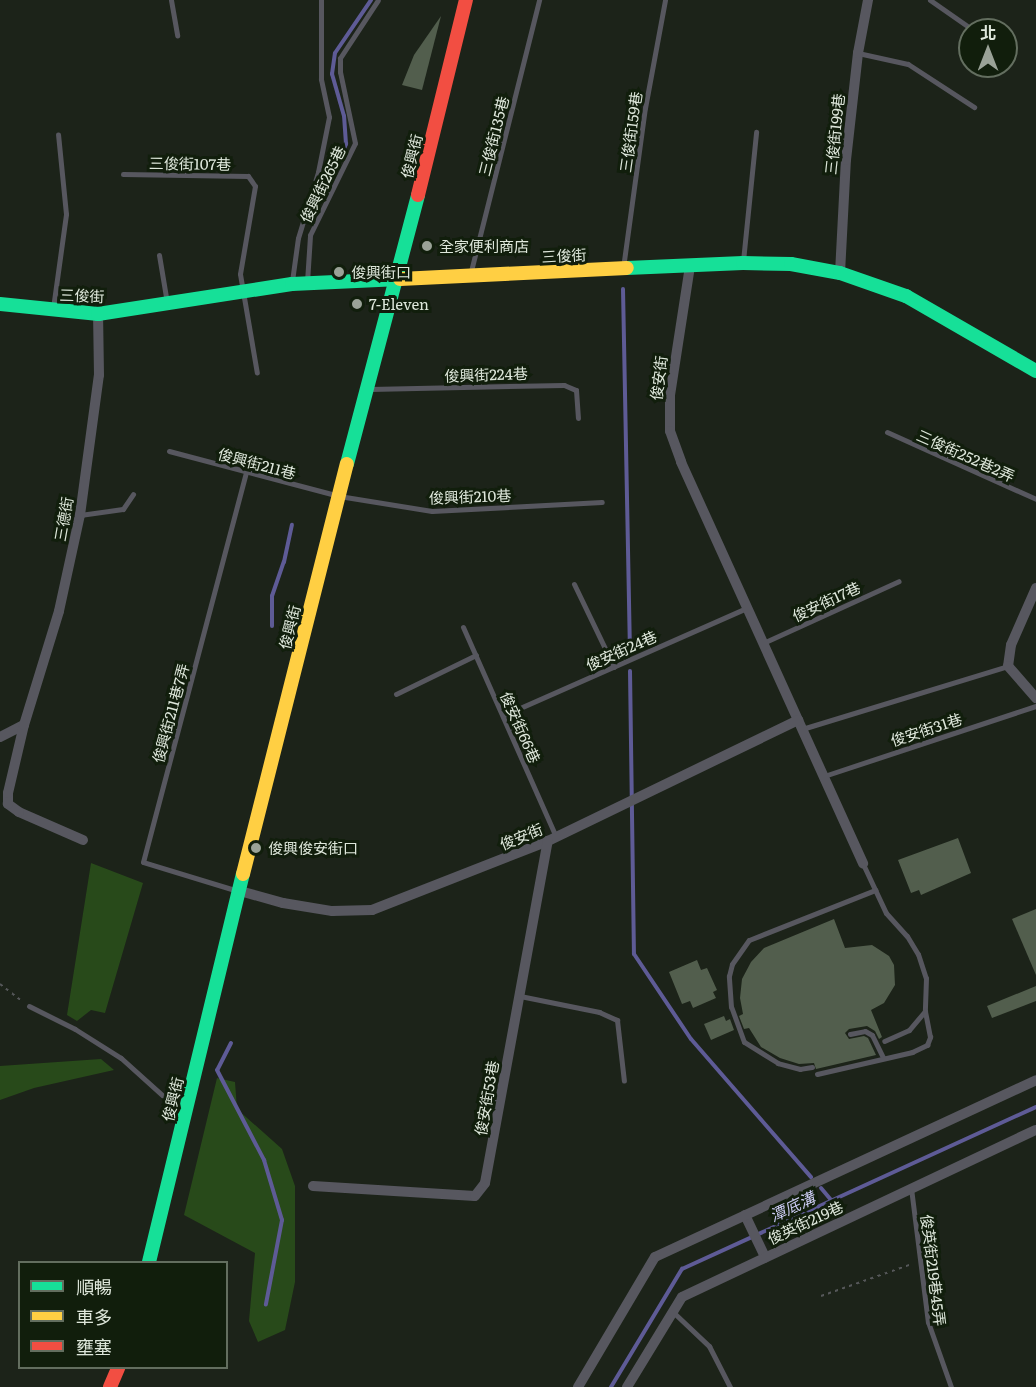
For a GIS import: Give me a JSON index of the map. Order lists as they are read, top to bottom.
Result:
{
  "streets": {
    "street": [
      "三俊街199巷",
      "俊興街",
      "三俊街",
      "俊安街",
      "三德街",
      "俊安街53巷",
      "俊英街219巷"
    ],
    "lane": [
      "三俊街159巷",
      "三俊街135巷",
      "三俊街107巷",
      "俊興街265巷",
      "俊興街224巷",
      "三俊街252巷2弄",
      "俊興街211巷",
      "俊興街210巷",
      "俊安街17巷",
      "俊安街24巷",
      "俊興街211巷7弄",
      "俊安街66巷",
      "俊安街31巷",
      "俊英街219巷45弄"
    ]
  },
  "crossings": [
    ["三俊街159巷", "三俊街"],
    ["三俊街199巷", "三俊街"],
    ["三俊街135巷", "三俊街"],
    ["俊興街", "三俊街"],
    ["俊興街", "俊興街224巷"],
    ["俊興街", "俊安街"],
    ["俊興街", "俊興街211巷"],
    ["俊興街", "俊興街210巷"],
    ["俊興街", "俊興街211巷7弄"],
    ["三俊街107巷", "三俊街"],
    ["俊興街265巷", "三俊街"],
    ["三俊街", "俊安街"],
    ["三俊街", "三德街"],
    ["俊安街", "俊安街17巷"],
    ["俊安街", "俊安街24巷"],
    ["俊安街", "俊興街211巷7弄"],
    ["俊安街", "俊安街66巷"],
    ["俊安街", "俊安街31巷"],
    ["俊安街", "俊安街53巷"],
    ["俊興街211巷", "俊興街210巷"],
    ["俊興街211巷", "俊興街211巷7弄"],
    ["俊安街24巷", "俊安街66巷"],
    ["俊安街66巷", "俊安街53巷"],
    ["俊英街219巷", "俊英街219巷45弄"]
  ],
  "water": ["潭底溝"],
  "places": [
    "全家便利商店",
    "俊興街口",
    "7-Eleven",
    "俊興俊安街口"
  ],
  "legend": ["順暢", "車多", "壅塞"],
  "north": "top"
}
